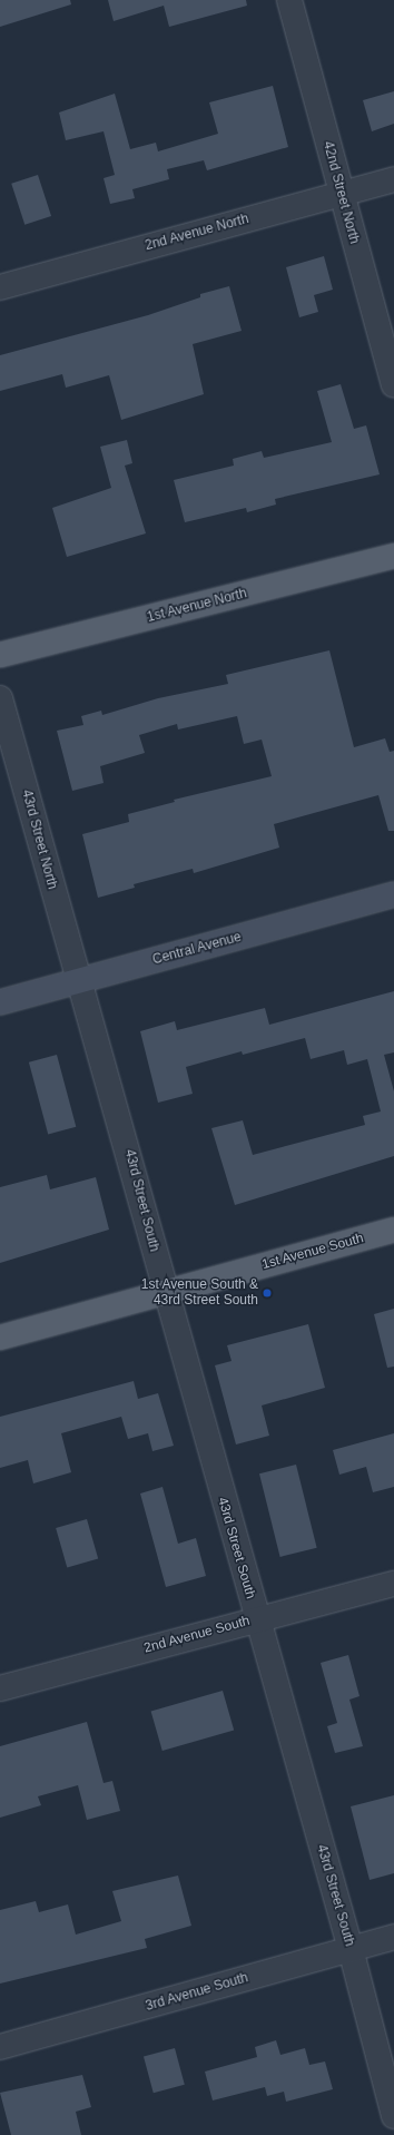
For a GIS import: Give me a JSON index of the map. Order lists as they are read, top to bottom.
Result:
{
  "streets": {
    "main road": ["1st Avenue North", "Central Avenue", "1st Avenue South"],
    "street": [
      "42nd Street North",
      "2nd Avenue North",
      "43rd Street North",
      "43rd Street South",
      "2nd Avenue South",
      "3rd Avenue South"
    ]
  },
  "crossings": [
    ["42nd Street North", "2nd Avenue North"],
    ["43rd Street North", "Central Avenue"],
    ["43rd Street North", "43rd Street South"],
    ["Central Avenue", "43rd Street South"],
    ["43rd Street South", "1st Avenue South"],
    ["43rd Street South", "2nd Avenue South"],
    ["43rd Street South", "3rd Avenue South"]
  ],
  "places": ["1st Avenue South & 43rd Street South"]
}
